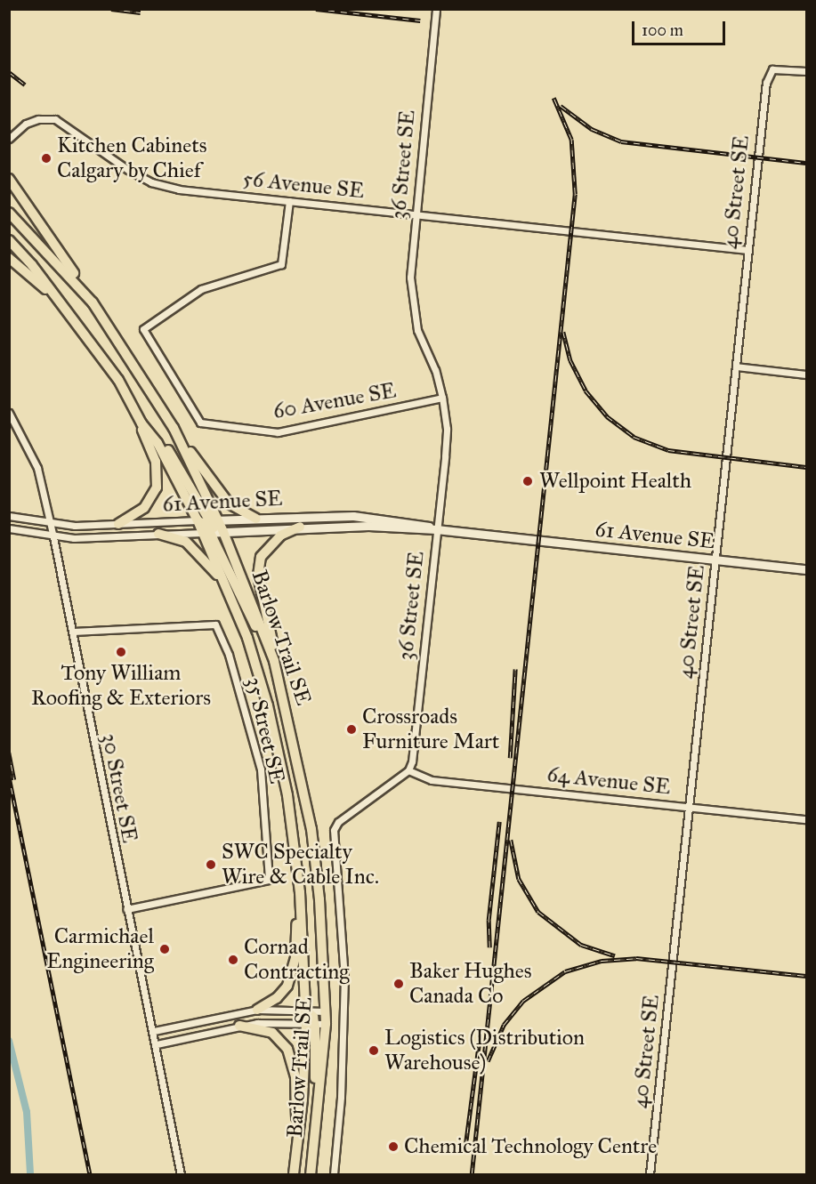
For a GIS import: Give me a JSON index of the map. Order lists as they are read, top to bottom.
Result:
{
  "streets": {
    "main road": ["Barlow Trail SE"],
    "street": [
      "36 Street SE",
      "56 Avenue SE",
      "40 Street SE",
      "60 Avenue SE",
      "61 Avenue SE",
      "35 Street SE",
      "64 Avenue SE",
      "30 Street SE"
    ]
  },
  "crossings": [
    ["36 Street SE", "56 Avenue SE"],
    ["36 Street SE", "60 Avenue SE"],
    ["36 Street SE", "61 Avenue SE"],
    ["36 Street SE", "64 Avenue SE"],
    ["56 Avenue SE", "40 Street SE"],
    ["56 Avenue SE", "60 Avenue SE"],
    ["40 Street SE", "61 Avenue SE"],
    ["40 Street SE", "64 Avenue SE"],
    ["61 Avenue SE", "Barlow Trail SE"],
    ["61 Avenue SE", "30 Street SE"],
    ["35 Street SE", "30 Street SE"]
  ],
  "places": [
    "Kitchen Cabinets Calgary by Chief",
    "Wellpoint Health",
    "Tony William Roofing & Exteriors",
    "Crossroads Furniture Mart",
    "SWC Specialty Wire & Cable Inc.",
    "Carmichael Engineering",
    "Cornad Contracting",
    "Baker Hughes Canada Co",
    "Logistics (Distribution Warehouse)",
    "Chemical Technology Centre"
  ],
  "scale_bar": "100 m"
}
